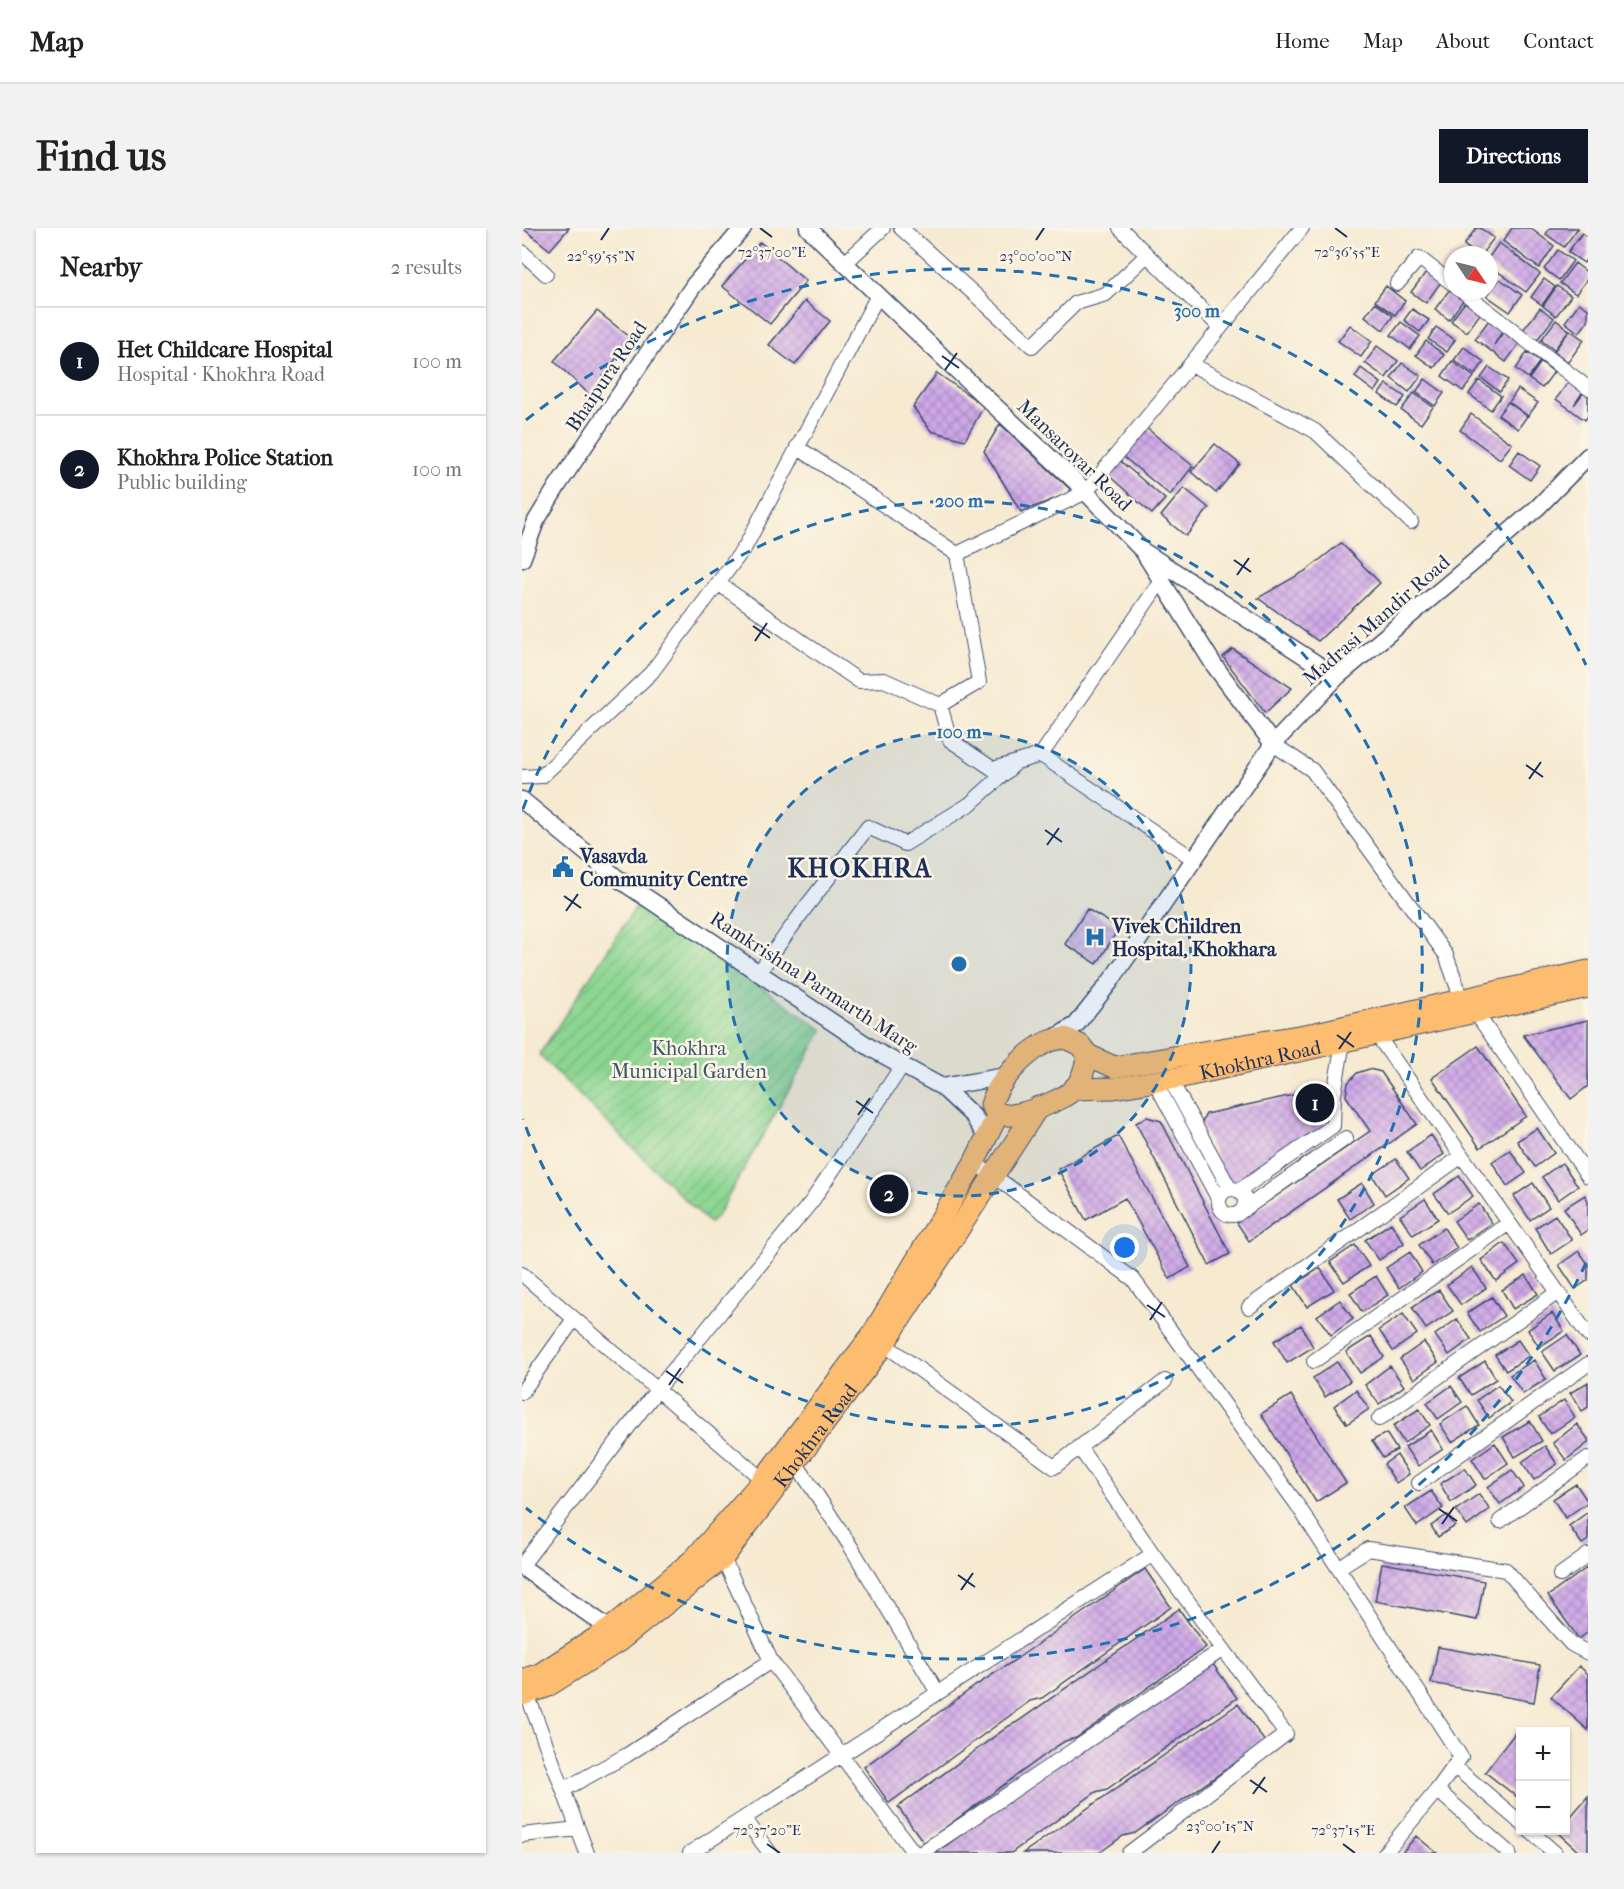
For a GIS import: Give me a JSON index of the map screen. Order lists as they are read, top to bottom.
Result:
{
  "streets": {
    "main road": ["Khokhra Road"],
    "street": [
      "Bhaipura Road",
      "Mansarovar Road",
      "Madrasi Mandir Road",
      "Ramkrishna Parmarth Marg"
    ]
  },
  "crossings": [
    ["Mansarovar Road", "Madrasi Mandir Road"],
    ["Ramkrishna Parmarth Marg", "Khokhra Road"]
  ],
  "districts": ["KHOKHRA"],
  "parks": ["Khokhra Municipal Garden"],
  "places": {
    "public building": ["Vasavda Community Centre"],
    "hospital": ["Vivek Children Hospital, Khokhara"]
  },
  "north": "bottom right",
  "page": {
    "header": "Map",
    "nav": [
      "Home",
      "Map",
      "About",
      "Contact"
    ],
    "buttons": "Directions",
    "title": "Find us",
    "heading": ["Nearby", "2 results"],
    "list": [
      {
        "mark": "1",
        "name": "Het Childcare Hospital",
        "note": "Hospital · Khokhra Road",
        "value": "100 m"
      },
      {
        "mark": "2",
        "name": "Khokhra Police Station",
        "note": "Public building",
        "value": "100 m"
      }
    ],
    "pins": ["1", "2"],
    "map_buttons": ["+", "−"]
  },
  "coordinates": [
    "72°37'00\"E",
    "72°36'55\"E",
    "22°59'55\"N",
    "23°00'00\"N",
    "23°00'15\"N",
    "72°37'20\"E",
    "72°37'15\"E"
  ],
  "rings": ["300 m", "200 m", "100 m"]
}
